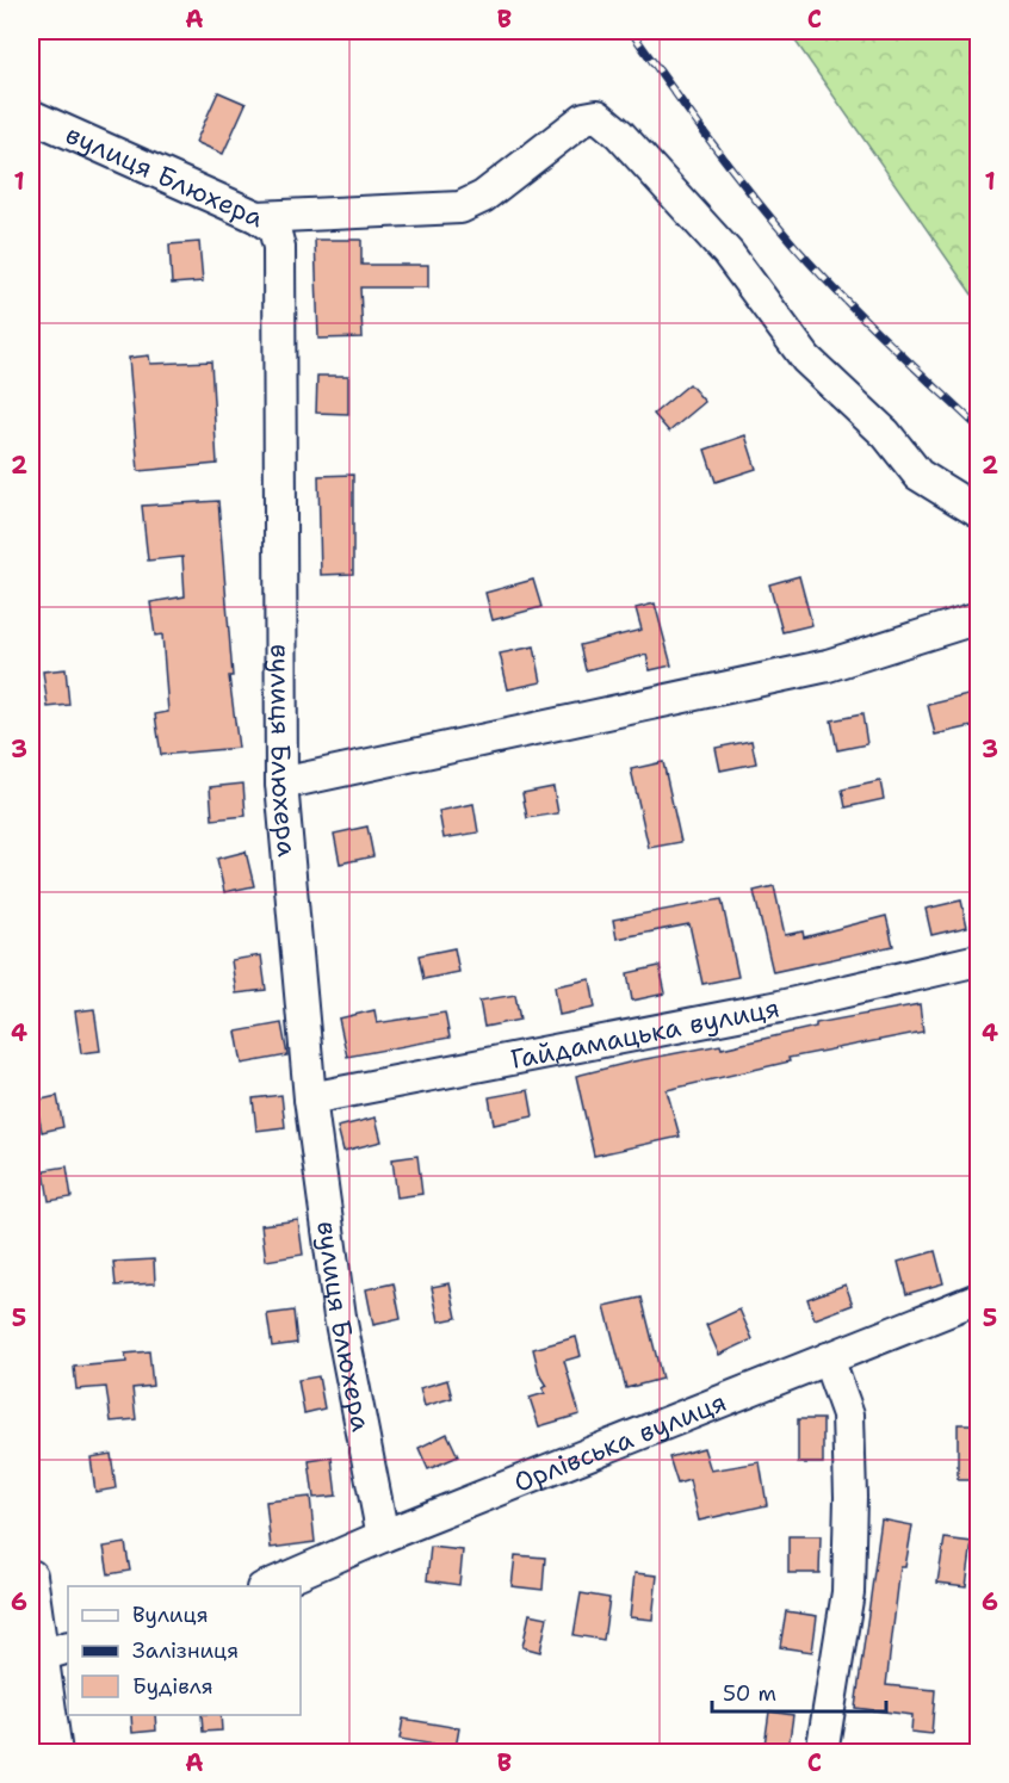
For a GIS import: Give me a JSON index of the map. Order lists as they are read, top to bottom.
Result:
{
  "streets": {
    "street": ["вулиця Блюхера", "Гайдамацька вулиця", "Орлівська вулиця"]
  },
  "crossings": [
    ["вулиця Блюхера", "Гайдамацька вулиця"],
    ["вулиця Блюхера", "Орлівська вулиця"]
  ],
  "legend": ["Вулиця", "Залізниця", "Будівля"],
  "scale_bar": "50 m",
  "grid": {
    "columns": ["A", "B", "C"],
    "rows": [
      "1",
      "2",
      "3",
      "4",
      "5",
      "6"
    ]
  }
}
